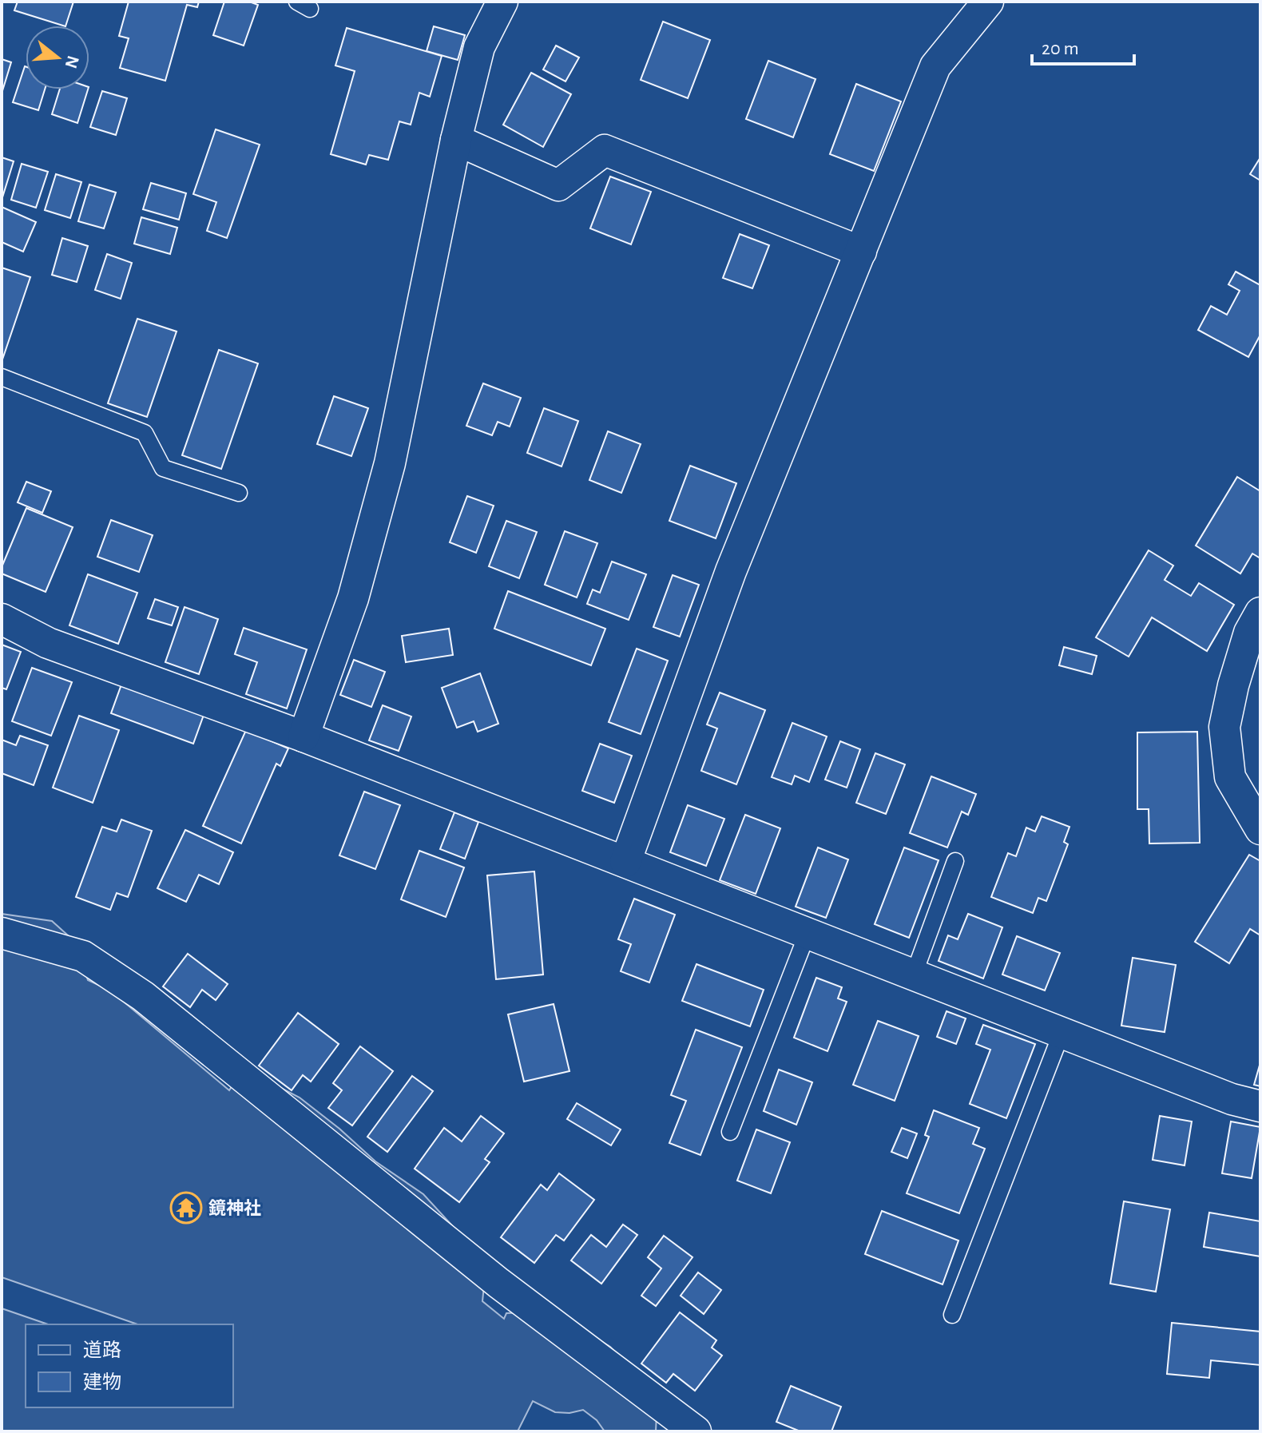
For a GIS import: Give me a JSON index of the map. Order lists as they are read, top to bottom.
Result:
{
  "places": {
    "temple": ["鏡神社"]
  },
  "legend": ["道路", "建物"],
  "scale_bar": "20 m",
  "north": "right"
}
